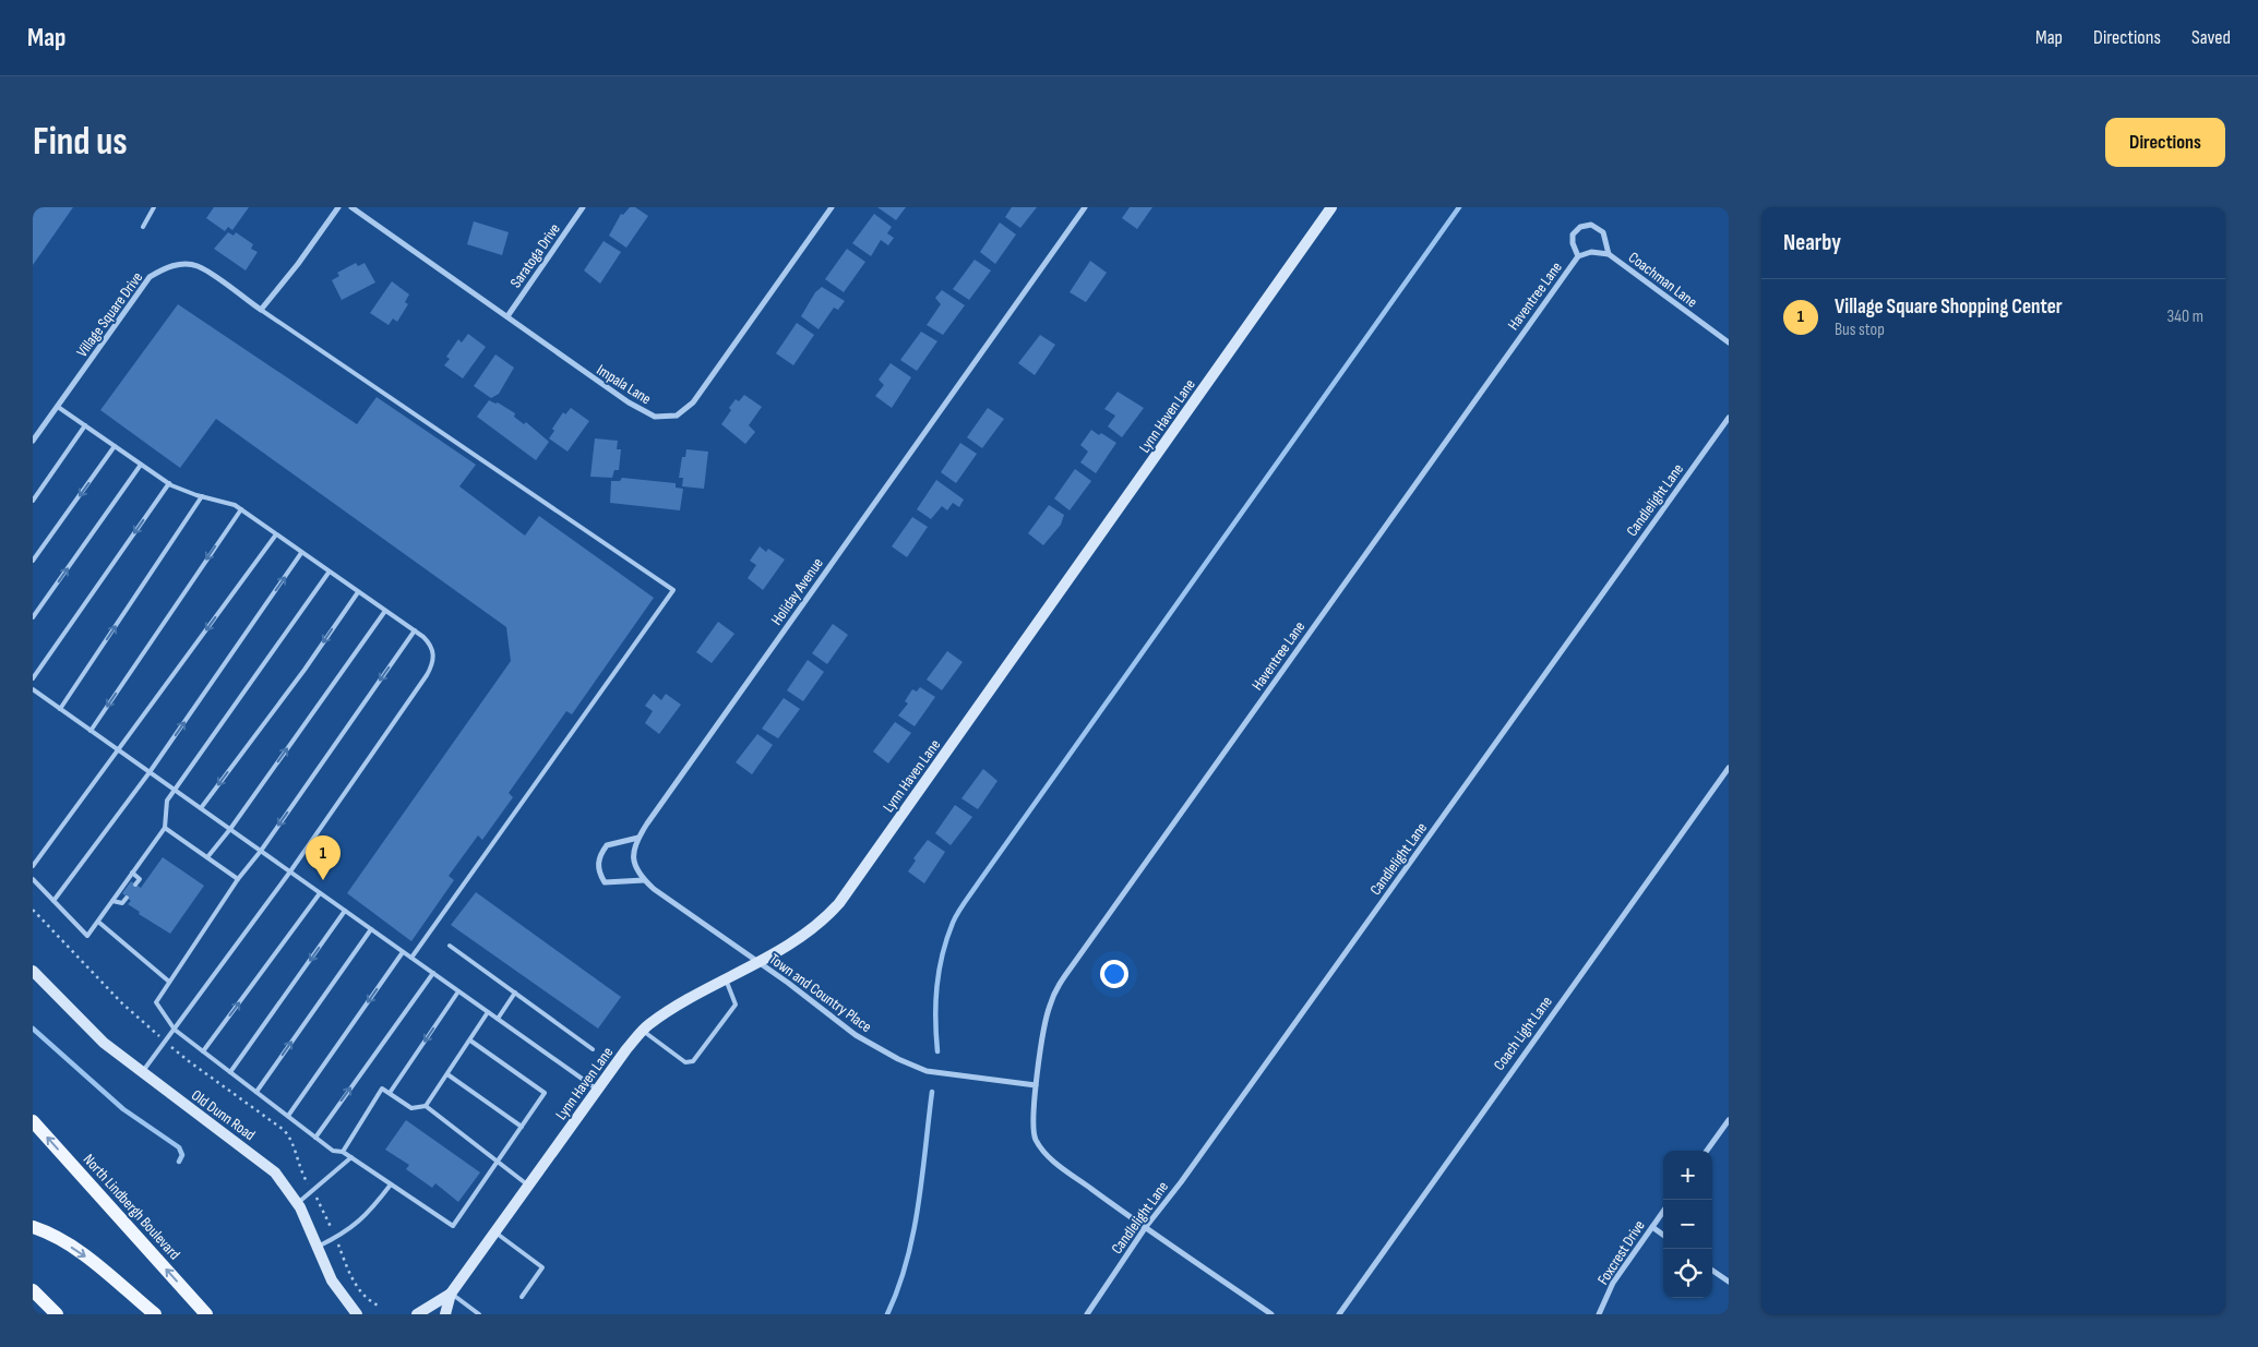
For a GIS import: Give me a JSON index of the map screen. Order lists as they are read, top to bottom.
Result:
{
  "streets": {
    "main road": ["North Lindbergh Boulevard"],
    "street": [
      "Saratoga Drive",
      "Coachman Lane",
      "Haventree Lane",
      "Village Square Drive",
      "Impala Lane",
      "Lynn Haven Lane",
      "Candlelight Lane",
      "Holiday Avenue",
      "Town and Country Place",
      "Coach Light Lane",
      "Old Dunn Road",
      "Foxcrest Drive"
    ]
  },
  "crossings": [
    ["Saratoga Drive", "Impala Lane"],
    ["Coachman Lane", "Haventree Lane"],
    ["Haventree Lane", "Town and Country Place"],
    ["Lynn Haven Lane", "Holiday Avenue"],
    ["Lynn Haven Lane", "Town and Country Place"],
    ["Holiday Avenue", "Town and Country Place"]
  ],
  "page": {
    "header": "Map",
    "nav": ["Map", "Directions", "Saved"],
    "buttons": "Directions",
    "title": "Find us",
    "heading": "Nearby",
    "list": [
      {
        "mark": "1",
        "name": "Village Square Shopping Center",
        "note": "Bus stop",
        "value": "340 m"
      }
    ],
    "pins": "1",
    "map_buttons": ["+", "−"]
  }
}
